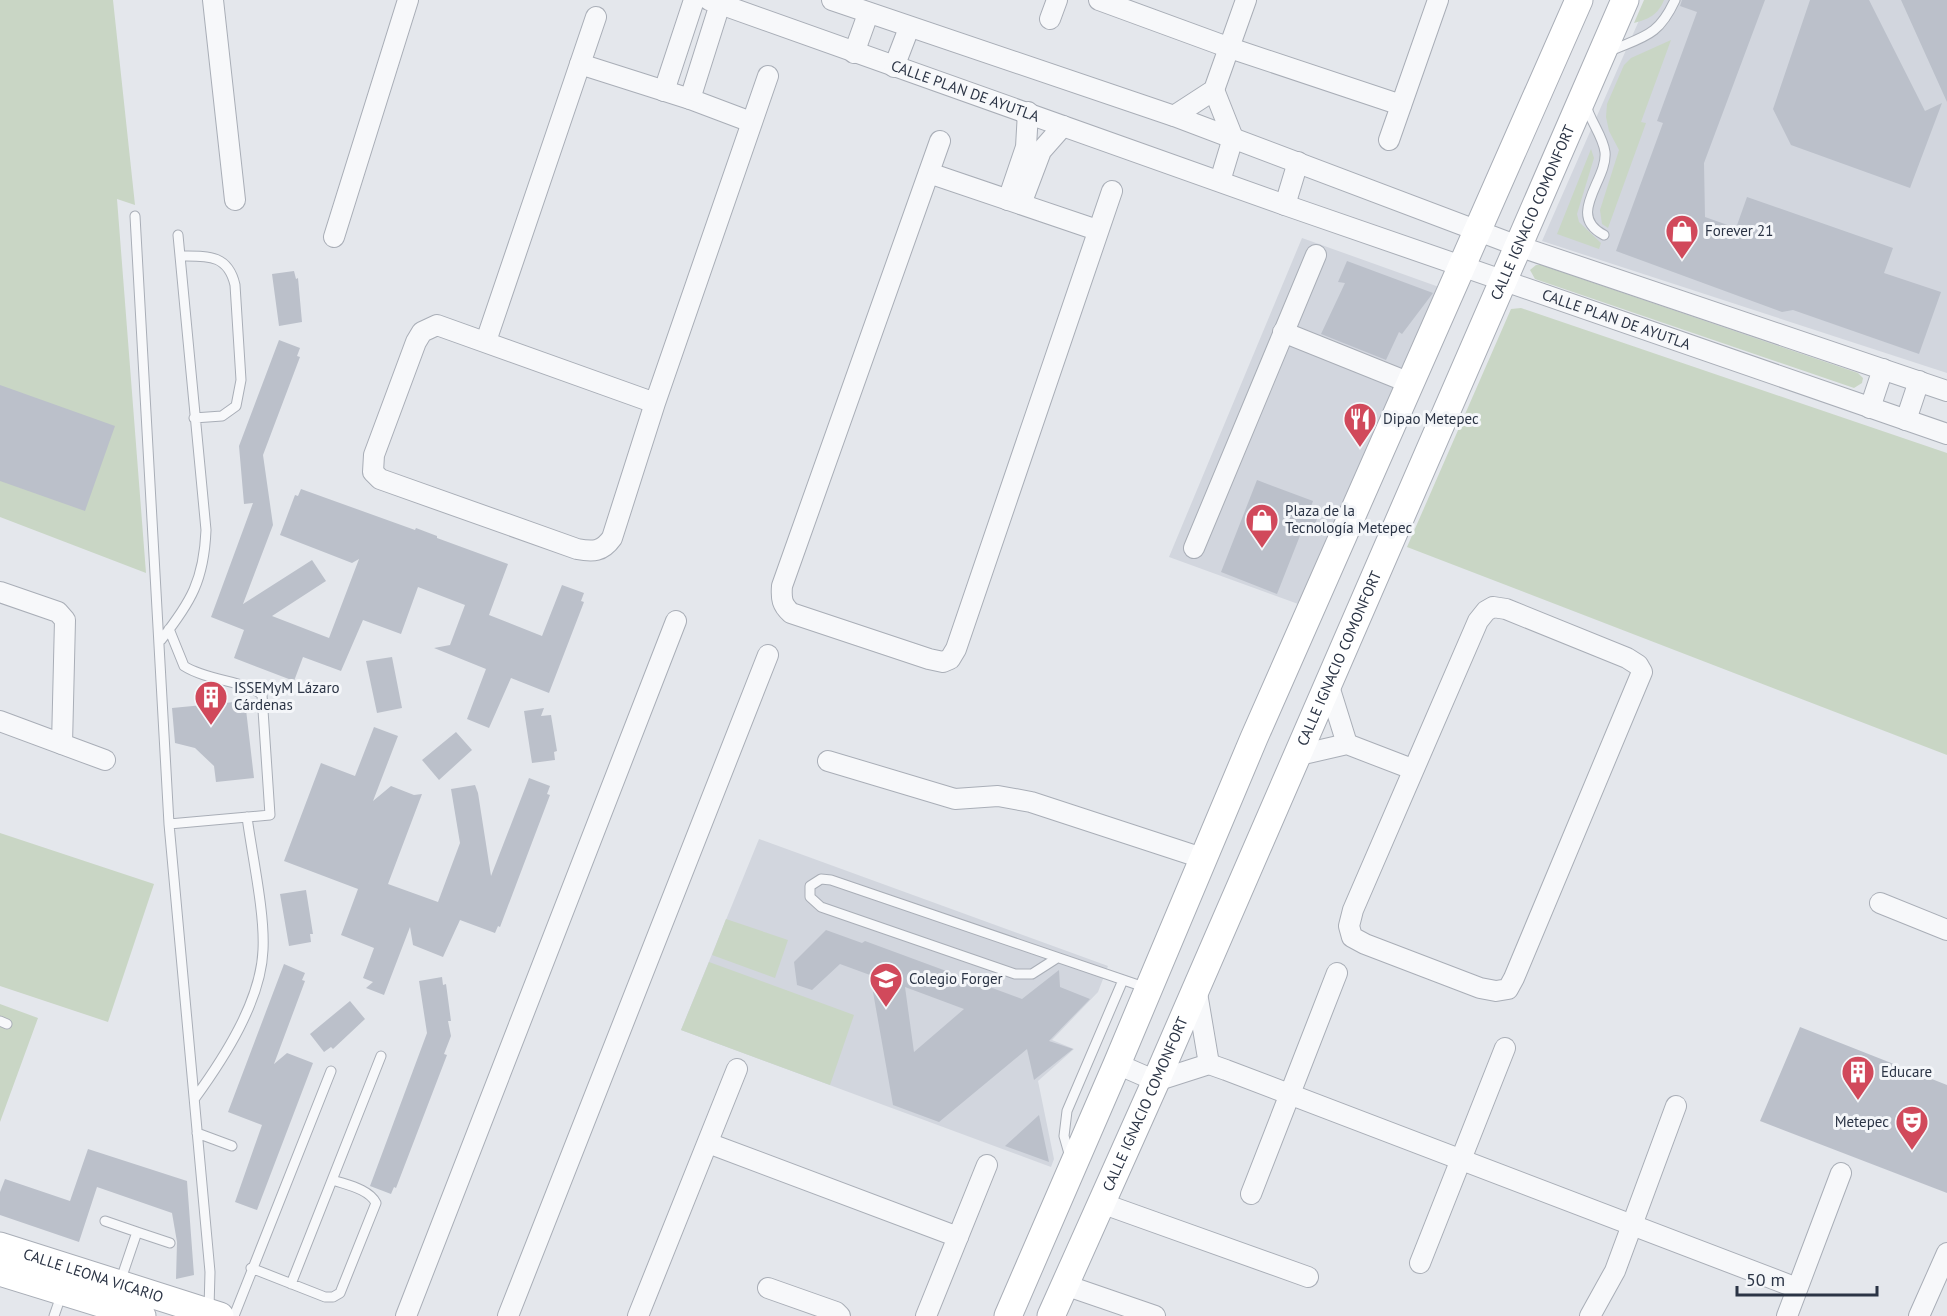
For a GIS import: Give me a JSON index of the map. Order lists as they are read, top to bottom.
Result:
{
  "streets": {
    "main road": ["CALLE IGNACIO COMONFORT", "CALLE LEONA VICARIO"],
    "street": ["CALLE PLAN DE AYUTLA"]
  },
  "crossings": [
    ["CALLE PLAN DE AYUTLA", "CALLE IGNACIO COMONFORT"]
  ],
  "places": {
    "shop": ["Forever 21", "Plaza de la Tecnología Metepec"],
    "restaurant": ["Dipao Metepec"],
    "building": ["ISSEMyM Lázaro Cárdenas", "Educare"],
    "school or university": ["Colegio Forger"],
    "theatre": ["Metepec"]
  },
  "scale_bar": "50 m"
}
